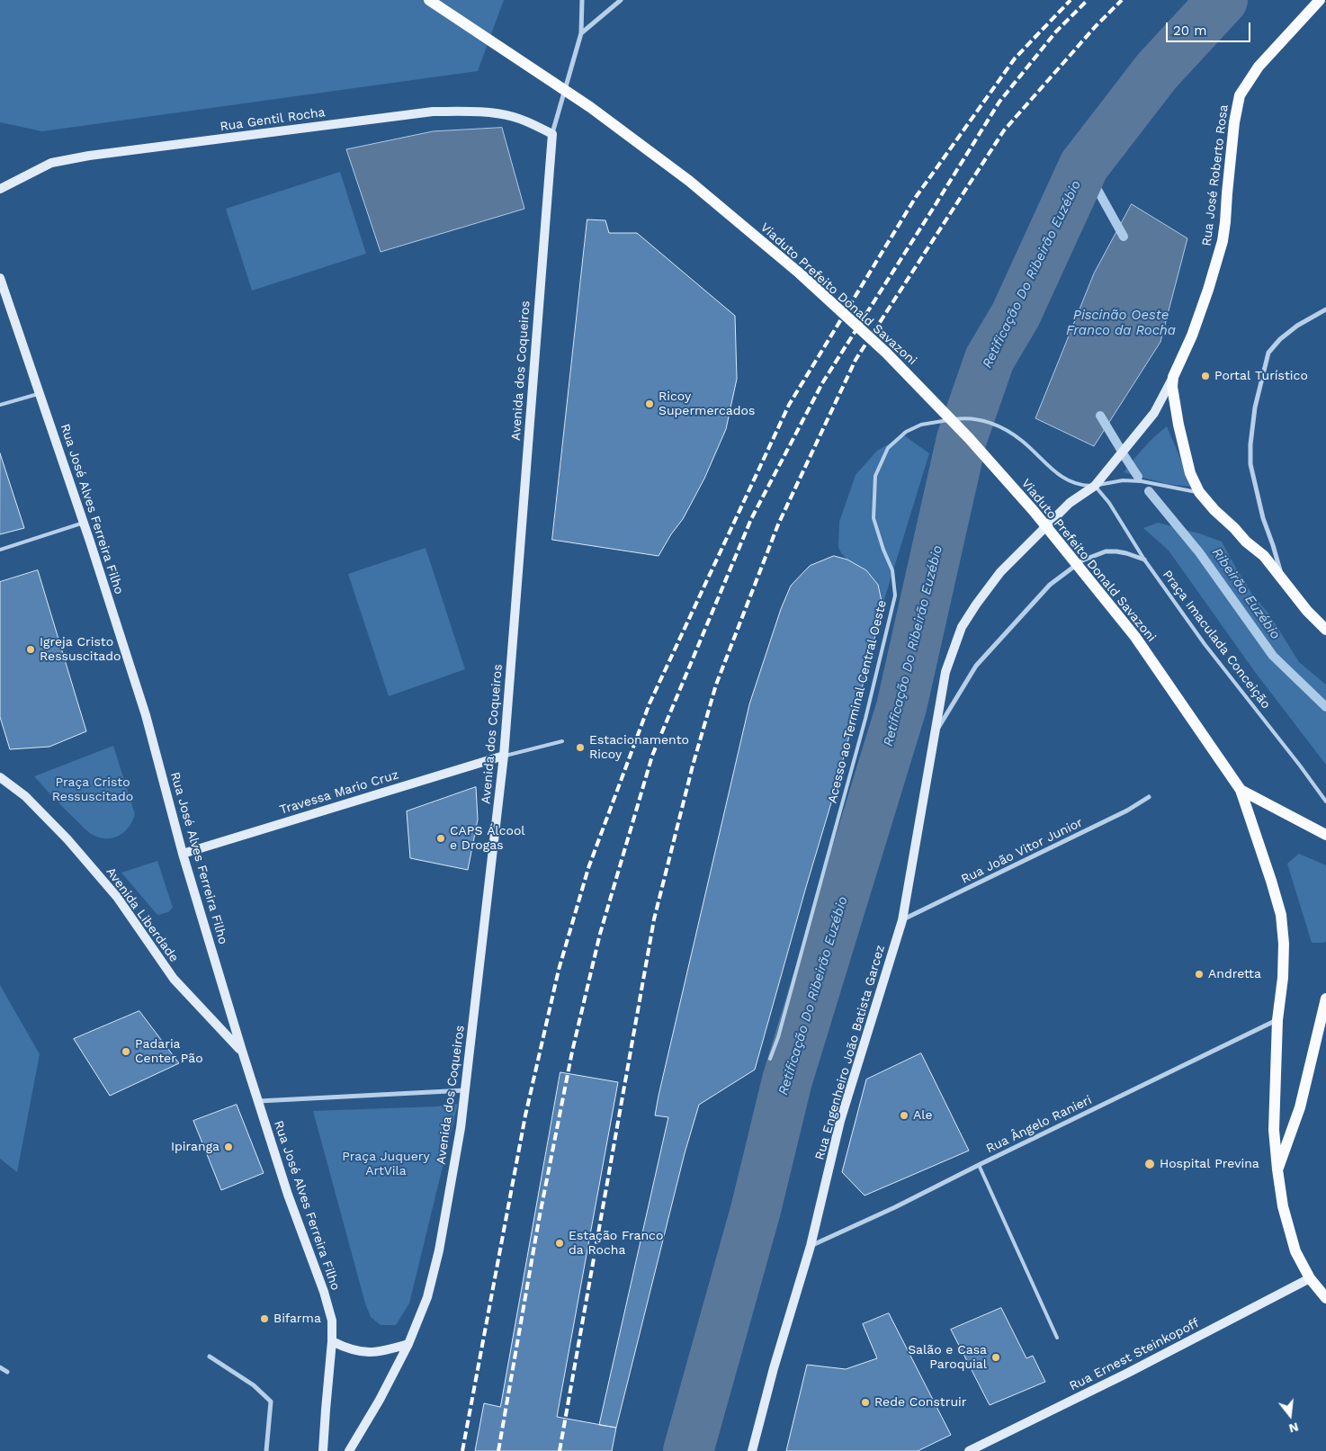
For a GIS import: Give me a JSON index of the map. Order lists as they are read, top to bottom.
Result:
{
  "streets": {
    "main road": [
      "Rua Gentil Rocha",
      "Rua José Roberto Rosa",
      "Viaduto Prefeito Donald Savazoni",
      "Avenida dos Coqueiros",
      "Rua José Alves Ferreira Filho",
      "Travessa Mario Cruz",
      "Avenida Liberdade",
      "Rua Engenheiro João Batista Garcez",
      "Rua Ernest Steinkopoff"
    ],
    "street": ["Rua João Vitor Junior", "Rua Ângelo Ranieri"],
    "lane": ["Praça Imaculada Conceição", "Acesso ao Terminal Central Oeste"]
  },
  "crossings": [
    ["Rua Gentil Rocha", "Avenida dos Coqueiros"],
    ["Rua José Roberto Rosa", "Acesso ao Terminal Central Oeste"],
    ["Rua José Roberto Rosa", "Rua Engenheiro João Batista Garcez"],
    ["Avenida dos Coqueiros", "Travessa Mario Cruz"],
    ["Rua José Alves Ferreira Filho", "Travessa Mario Cruz"],
    ["Rua José Alves Ferreira Filho", "Avenida Liberdade"],
    ["Praça Imaculada Conceição", "Acesso ao Terminal Central Oeste"],
    ["Praça Imaculada Conceição", "Rua Engenheiro João Batista Garcez"],
    ["Acesso ao Terminal Central Oeste", "Rua Engenheiro João Batista Garcez"],
    ["Rua João Vitor Junior", "Rua Engenheiro João Batista Garcez"],
    ["Rua Engenheiro João Batista Garcez", "Rua Ângelo Ranieri"]
  ],
  "water": ["Retificação Do Ribeirão Euzébio", "Piscinão Oeste Franco da Rocha", "Ribeirão Euzébio"],
  "parks": ["Praça Cristo Ressuscitado", "Praça Juquery ArtVila"],
  "places": [
    "Portal Turístico",
    "Ricoy Supermercados",
    "Igreja Cristo Ressuscitado",
    "Estacionamento Ricoy",
    "CAPS Álcool e Drogas",
    "Andretta",
    "Padaria Center Pão",
    "Ale",
    "Ipiranga",
    "Hospital Previna",
    "Estação Franco da Rocha",
    "Bifarma",
    "Salão e Casa Paroquial",
    "Rede Construir"
  ],
  "scale_bar": "20 m",
  "north": "bottom"
}
